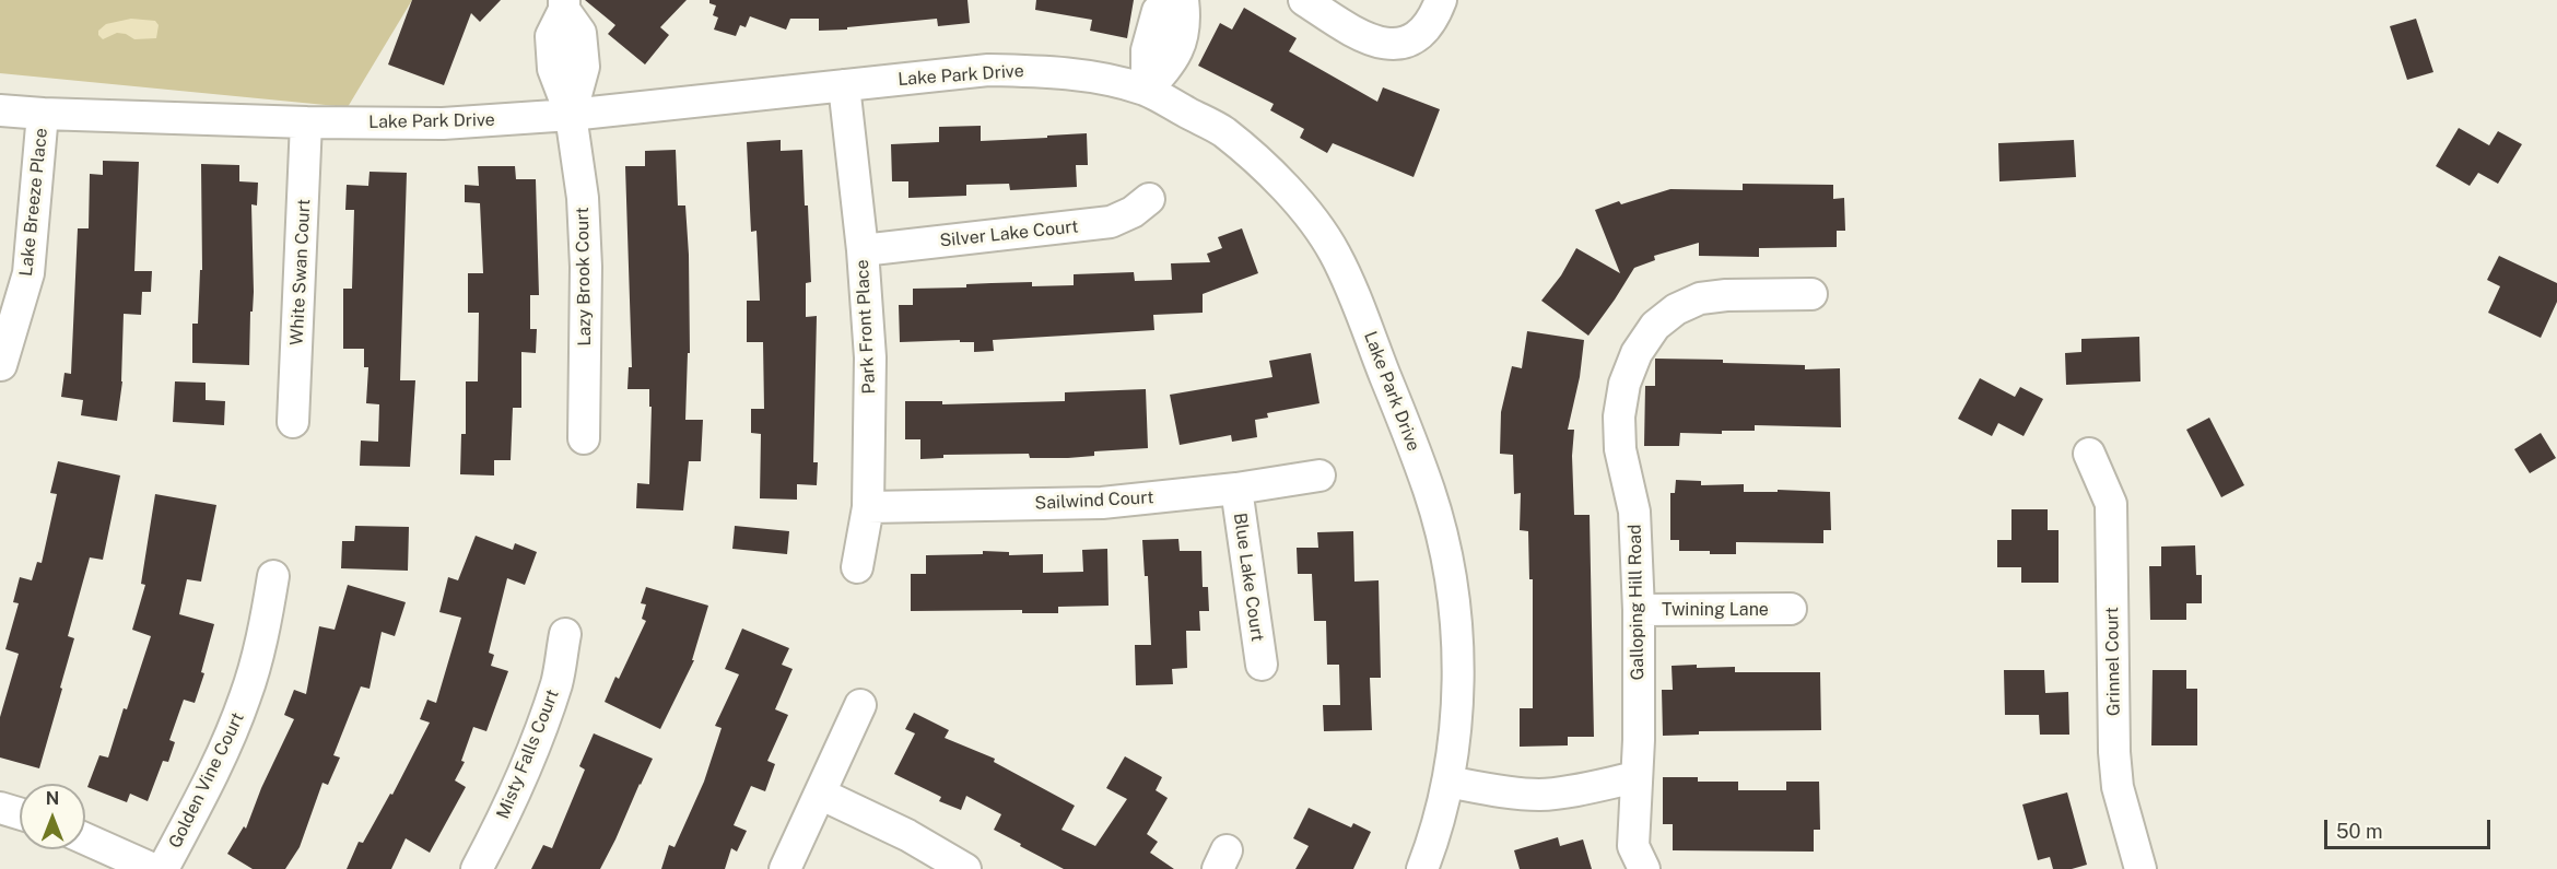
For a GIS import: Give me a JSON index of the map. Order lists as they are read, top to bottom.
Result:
{
  "streets": {
    "street": [
      "Lake Park Drive",
      "Lake Breeze Place",
      "Silver Lake Court",
      "White Swan Court",
      "Lazy Brook Court",
      "Park Front Place",
      "Sailwind Court",
      "Blue Lake Court",
      "Galloping Hill Road",
      "Twining Lane",
      "Grinnel Court",
      "Misty Falls Court",
      "Golden Vine Court"
    ]
  },
  "crossings": [
    ["Lake Park Drive", "Lake Breeze Place"],
    ["Lake Park Drive", "White Swan Court"],
    ["Lake Park Drive", "Lazy Brook Court"],
    ["Lake Park Drive", "Park Front Place"],
    ["Silver Lake Court", "Park Front Place"],
    ["Park Front Place", "Sailwind Court"],
    ["Sailwind Court", "Blue Lake Court"],
    ["Galloping Hill Road", "Twining Lane"]
  ],
  "scale_bar": "50 m",
  "north": "top"
}
